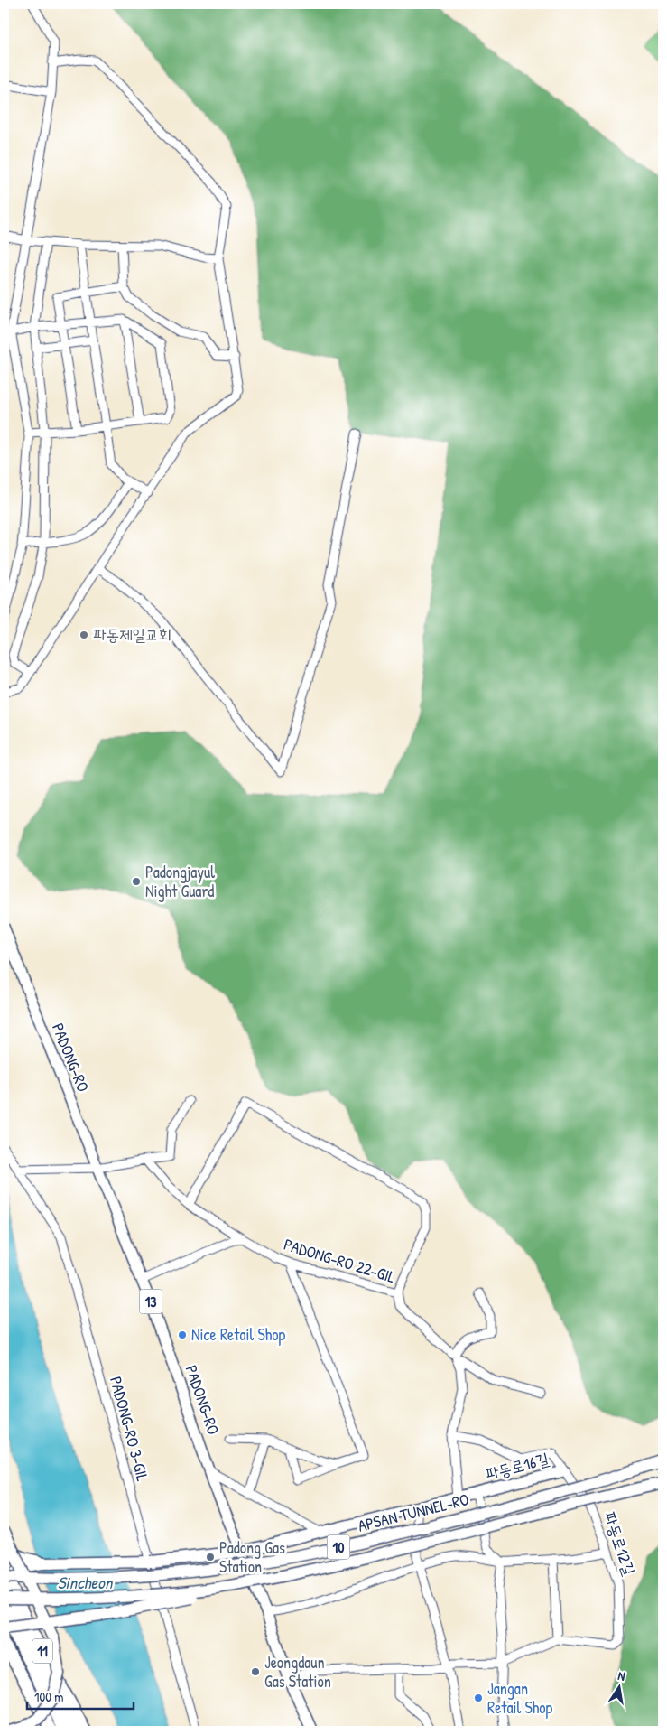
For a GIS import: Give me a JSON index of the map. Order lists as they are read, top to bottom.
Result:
{
  "streets": {
    "highway": ["APSAN TUNNEL-RO", "10", "11"],
    "main road": ["PADONG-RO", "13", "파동로16길"],
    "street": ["PADONG-RO 22-GIL", "PADONG-RO 3-GIL", "파동로12길"]
  },
  "crossings": [
    ["파동로16길", "파동로12길"]
  ],
  "water": ["Sincheon"],
  "places": [
    "파동제일교회",
    "Padongjayul Night Guard",
    "Nice Retail Shop",
    "Padong Gas Station",
    "Jeongdaun Gas Station",
    "Jangan Retail Shop"
  ],
  "scale_bar": "100 m",
  "north": "top"
}
